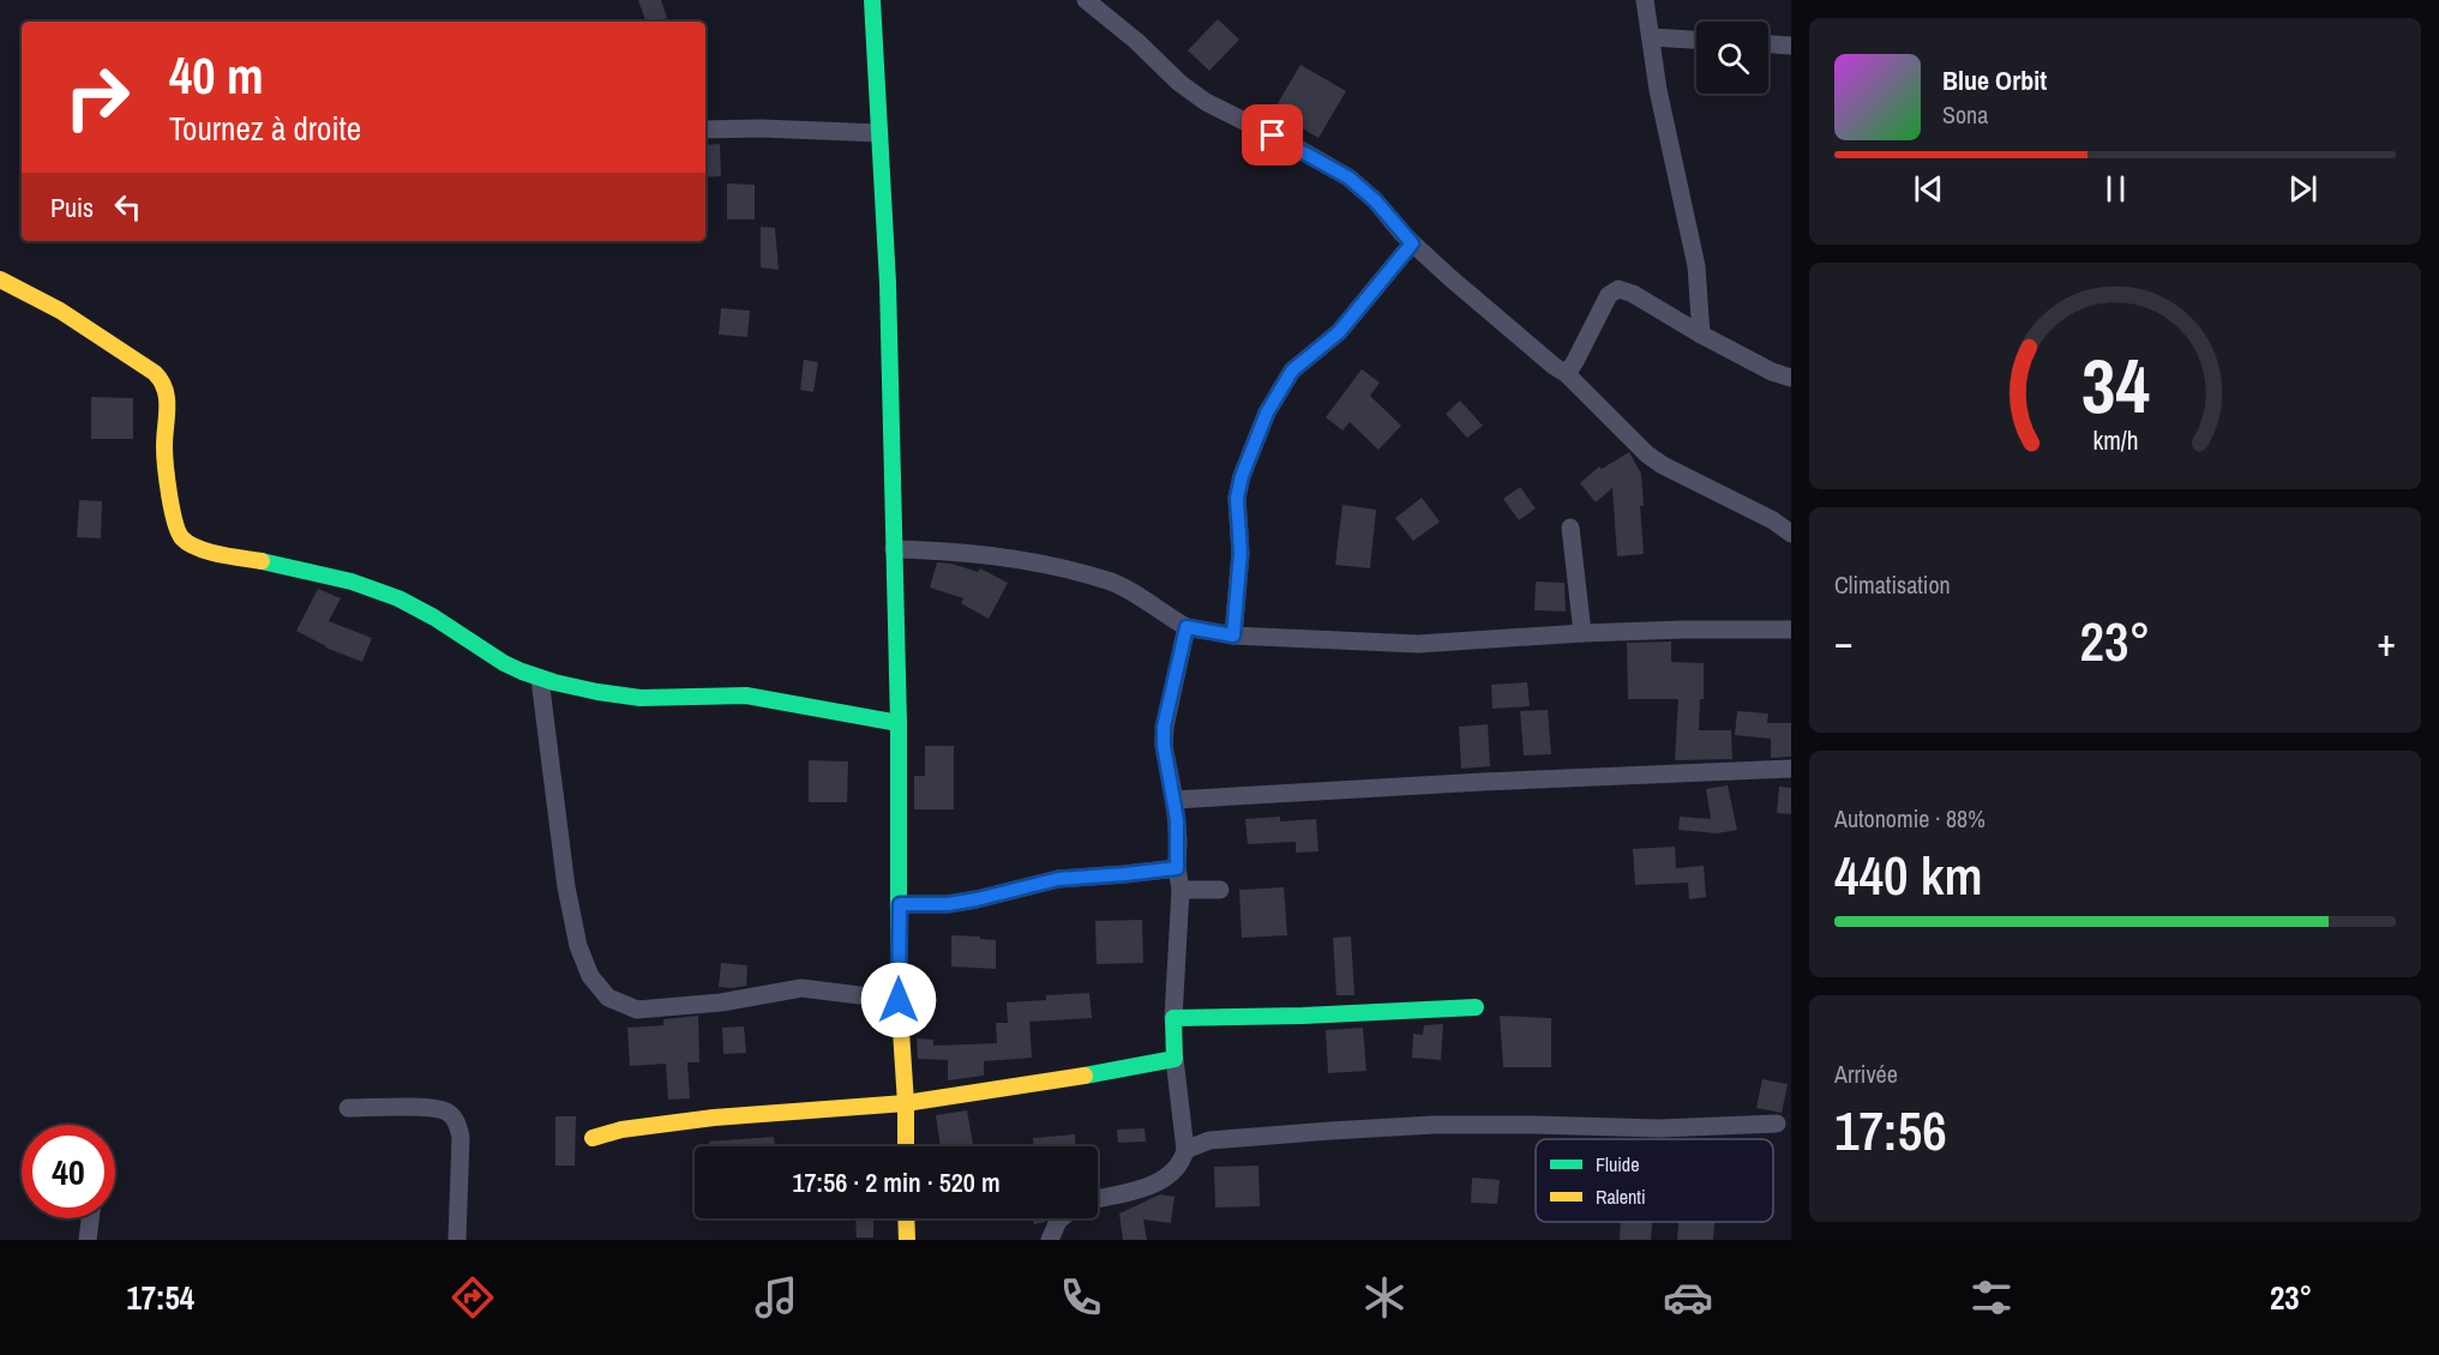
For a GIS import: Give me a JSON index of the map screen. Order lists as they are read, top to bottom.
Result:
{
  "legend": ["Fluide", "Ralenti"],
  "page": {
    "turn": ["40 m", "Tournez à droite"],
    "song": ["Blue Orbit", "Sona"],
    "then": "Puis",
    "tile": [
      "Climatisation",
      ["Autonomie · 88%", "440 km"],
      ["Arrivée", "17:56"]
    ],
    "heat": ["−", "23°", "+"],
    "limit": "40",
    "trip": "17:56 · 2 min · 520 m",
    "tabs": ["17:54", "23°"],
    "gauge": ["34", "km/h"]
  }
}
